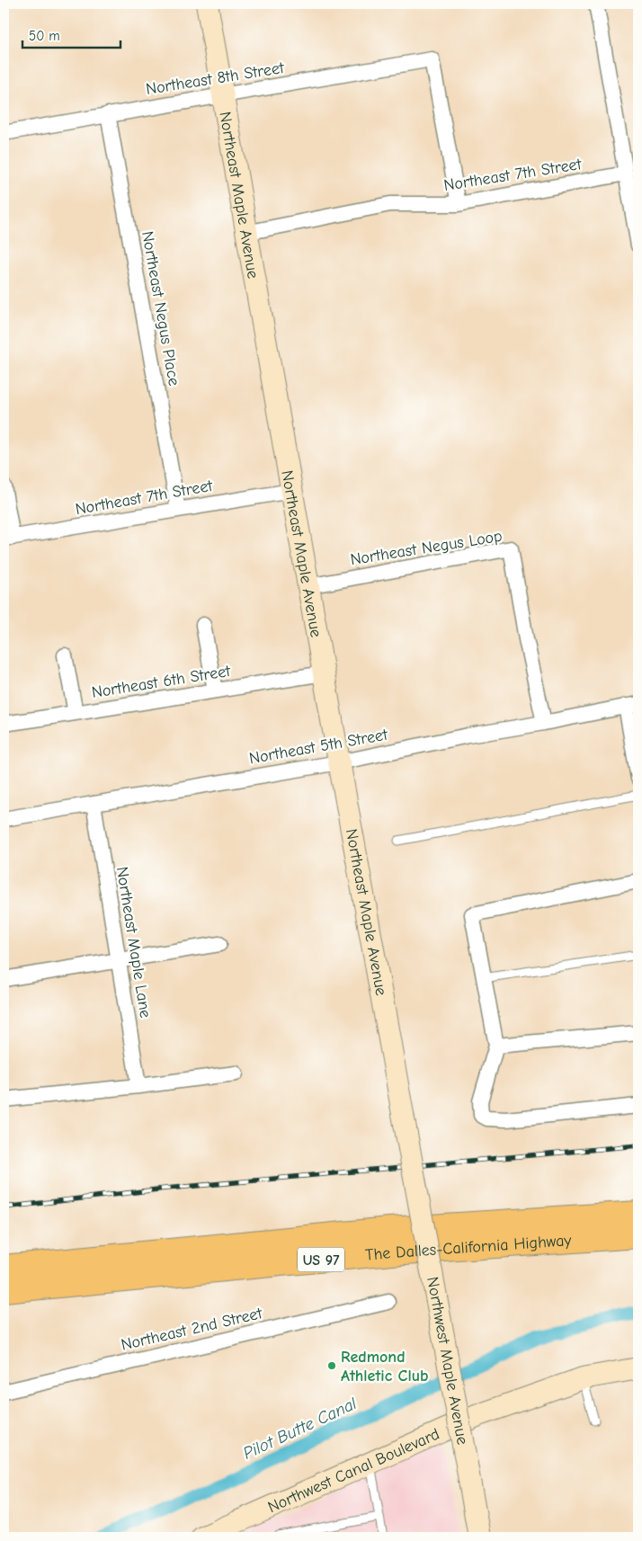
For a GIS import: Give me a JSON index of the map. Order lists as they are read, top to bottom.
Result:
{
  "streets": {
    "highway": ["The Dalles-California Highway", "US 97"],
    "main road": ["Northeast Maple Avenue", "Northwest Maple Avenue", "Northwest Canal Boulevard"],
    "street": [
      "Northeast 8th Street",
      "Northeast 7th Street",
      "Northeast Negus Place",
      "Northeast Negus Loop",
      "Northeast 6th Street",
      "Northeast 5th Street",
      "Northeast Maple Lane",
      "Northeast 2nd Street"
    ]
  },
  "crossings": [
    ["Northeast 8th Street", "Northeast 7th Street"],
    ["Northeast 8th Street", "Northeast Maple Avenue"],
    ["Northeast 8th Street", "Northeast Negus Place"],
    ["Northeast 7th Street", "Northeast Maple Avenue"],
    ["Northeast 7th Street", "Northeast Negus Place"],
    ["Northeast Maple Avenue", "Northeast Negus Loop"],
    ["Northeast Maple Avenue", "Northeast 6th Street"],
    ["Northeast Maple Avenue", "Northeast 5th Street"],
    ["Northeast Maple Avenue", "Northwest Maple Avenue"],
    ["Northeast Negus Loop", "Northeast 5th Street"],
    ["Northeast 5th Street", "Northeast Maple Lane"]
  ],
  "water": ["Pilot Butte Canal"],
  "places": ["Redmond Athletic Club"],
  "scale_bar": "50 m"
}
